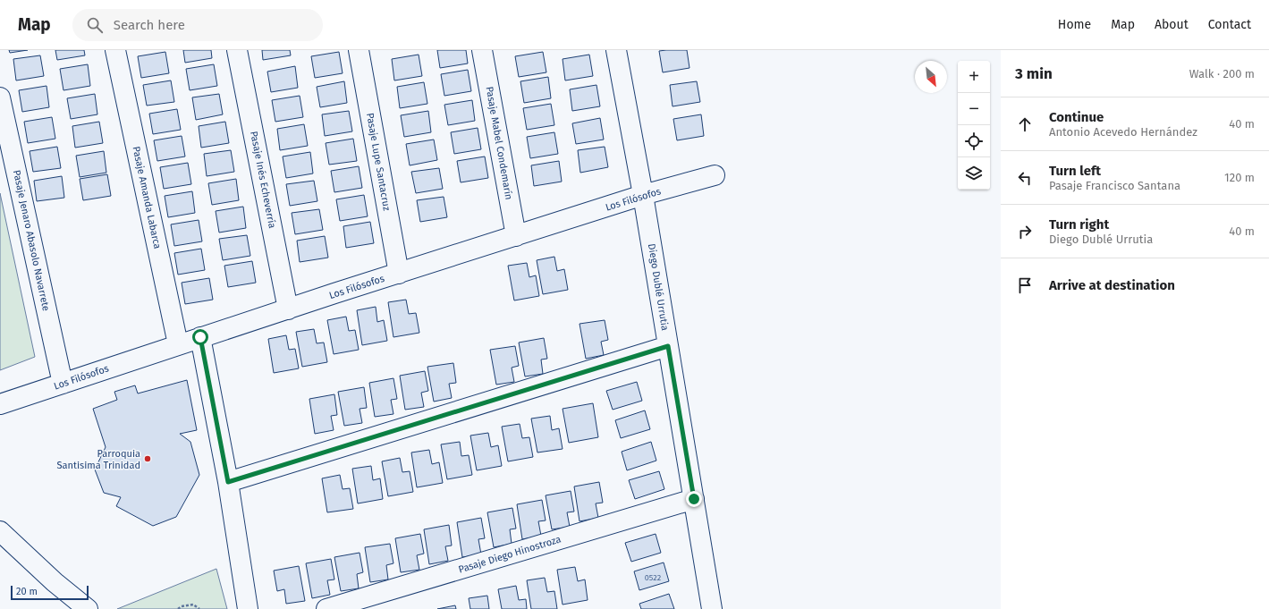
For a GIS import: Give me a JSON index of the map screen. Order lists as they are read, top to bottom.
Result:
{
  "streets": {
    "street": [
      "Pasaje Mabel Condemarín",
      "Pasaje Lupe Santacruz",
      "Pasaje Inés Echeverría",
      "Pasaje Amanda Labarca",
      "Los Filósofos",
      "Pasaje Jenaro Abasolo Navarrete",
      "Diego Dublé Urrutia",
      "Pasaje Diego Hinostroza"
    ]
  },
  "crossings": [
    ["Pasaje Mabel Condemarín", "Los Filósofos"],
    ["Pasaje Lupe Santacruz", "Los Filósofos"],
    ["Pasaje Inés Echeverría", "Los Filósofos"],
    ["Pasaje Amanda Labarca", "Los Filósofos"],
    ["Los Filósofos", "Pasaje Jenaro Abasolo Navarrete"],
    ["Los Filósofos", "Diego Dublé Urrutia"],
    ["Diego Dublé Urrutia", "Pasaje Diego Hinostroza"]
  ],
  "places": ["Parroquia Santisima Trinidad"],
  "house_numbers": ["0522"],
  "scale_bar": "20 m",
  "north": "bottom right",
  "page": {
    "header": "Map",
    "search": "Search here",
    "nav": [
      "Home",
      "Map",
      "About",
      "Contact"
    ],
    "heading": ["3 min", "Walk · 200 m"],
    "map_buttons": ["+", "−"],
    "list": [
      ["Continue", "Antonio Acevedo Hernández", "40 m"],
      ["Turn left", "Pasaje Francisco Santana", "120 m"],
      ["Turn right", "Diego Dublé Urrutia", "40 m"],
      "Arrive at destination"
    ],
    "scale": "20 m"
  }
}
